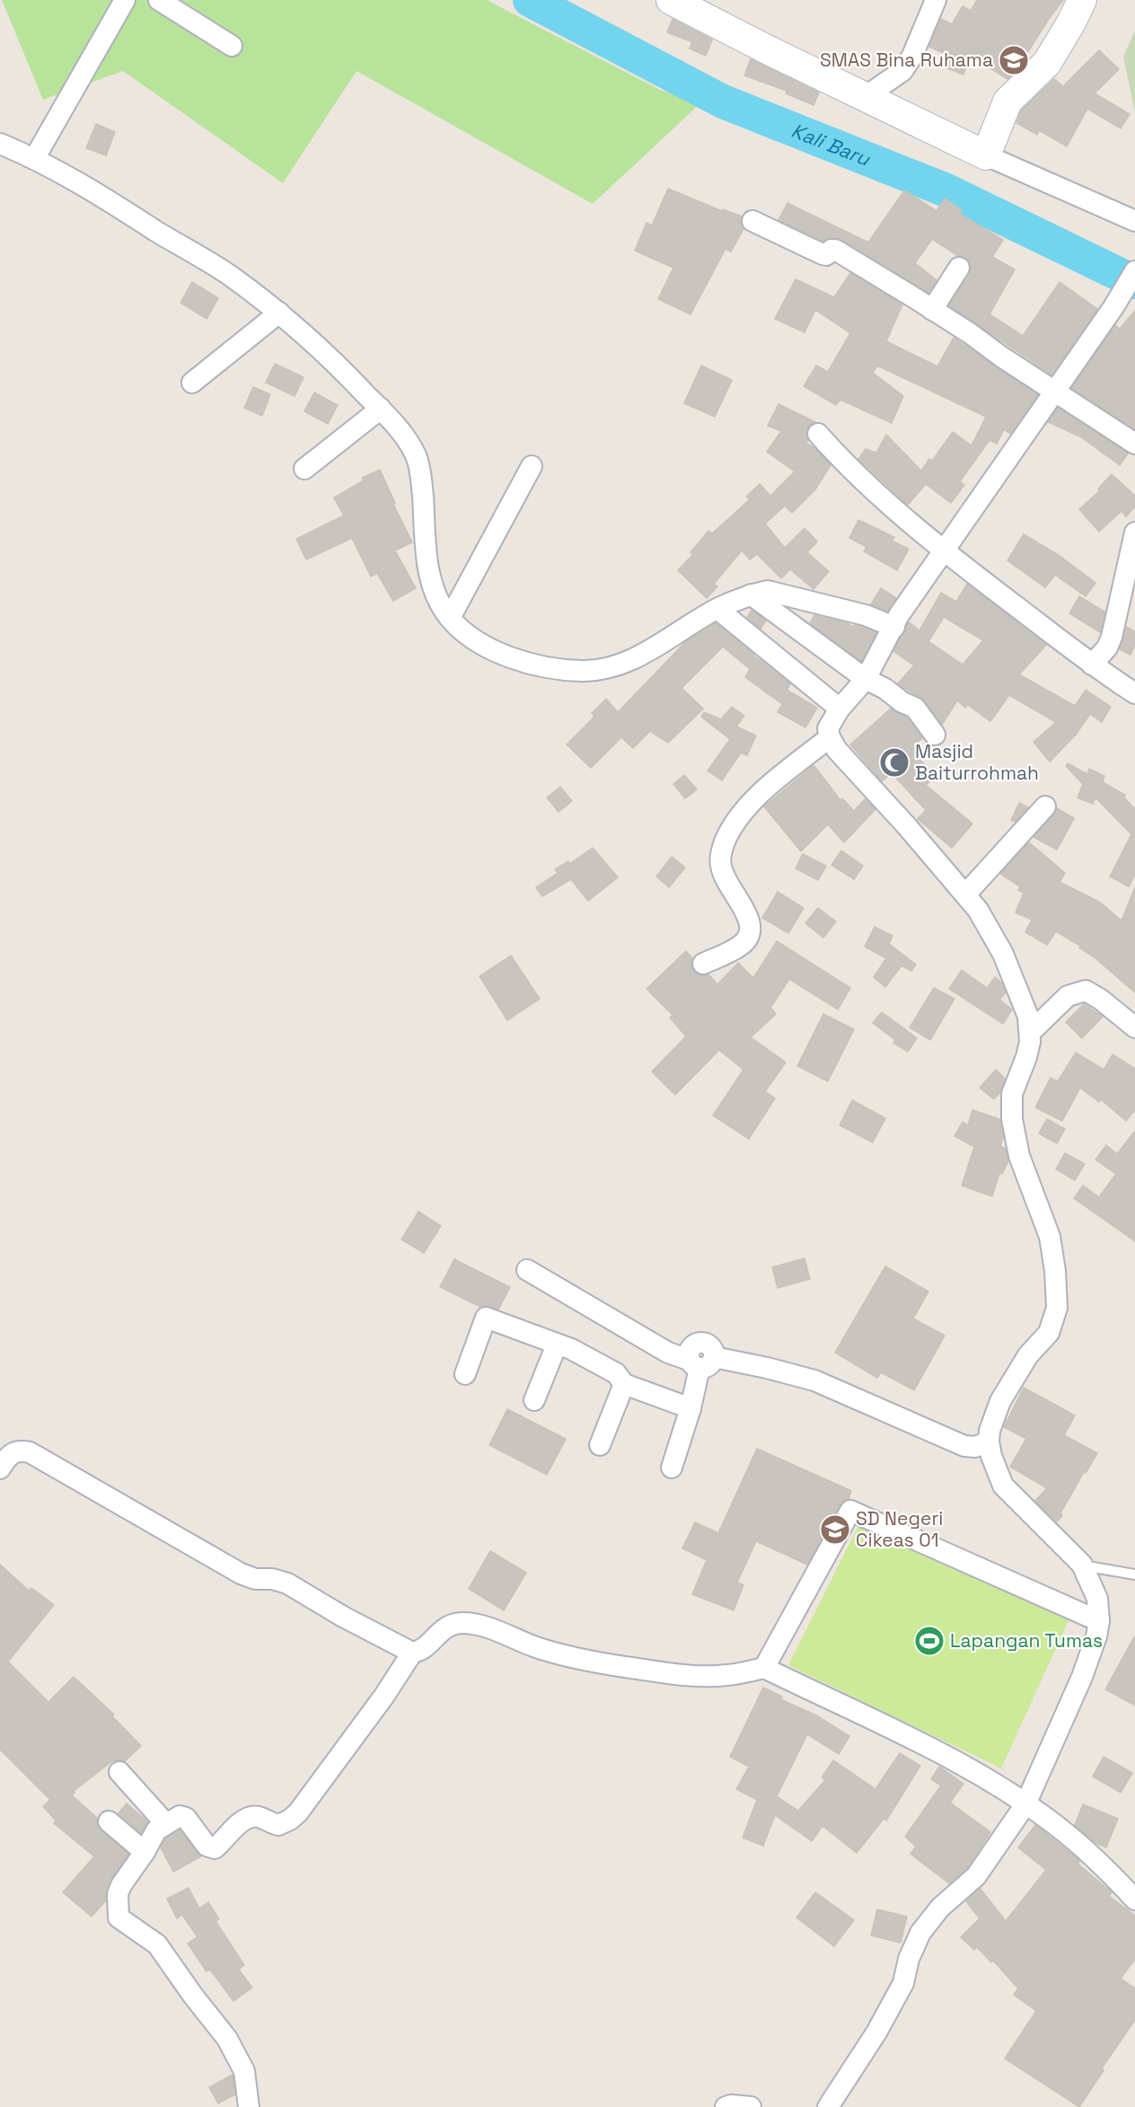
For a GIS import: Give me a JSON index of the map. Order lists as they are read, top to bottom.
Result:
{
  "water": ["Kali Baru"],
  "places": {
    "school or university": ["SMAS Bina Ruhama", "SD Negeri Cikeas 01"],
    "mosque": ["Masjid Baiturrohmah"],
    "sports": ["Lapangan Tumas"]
  }
}
